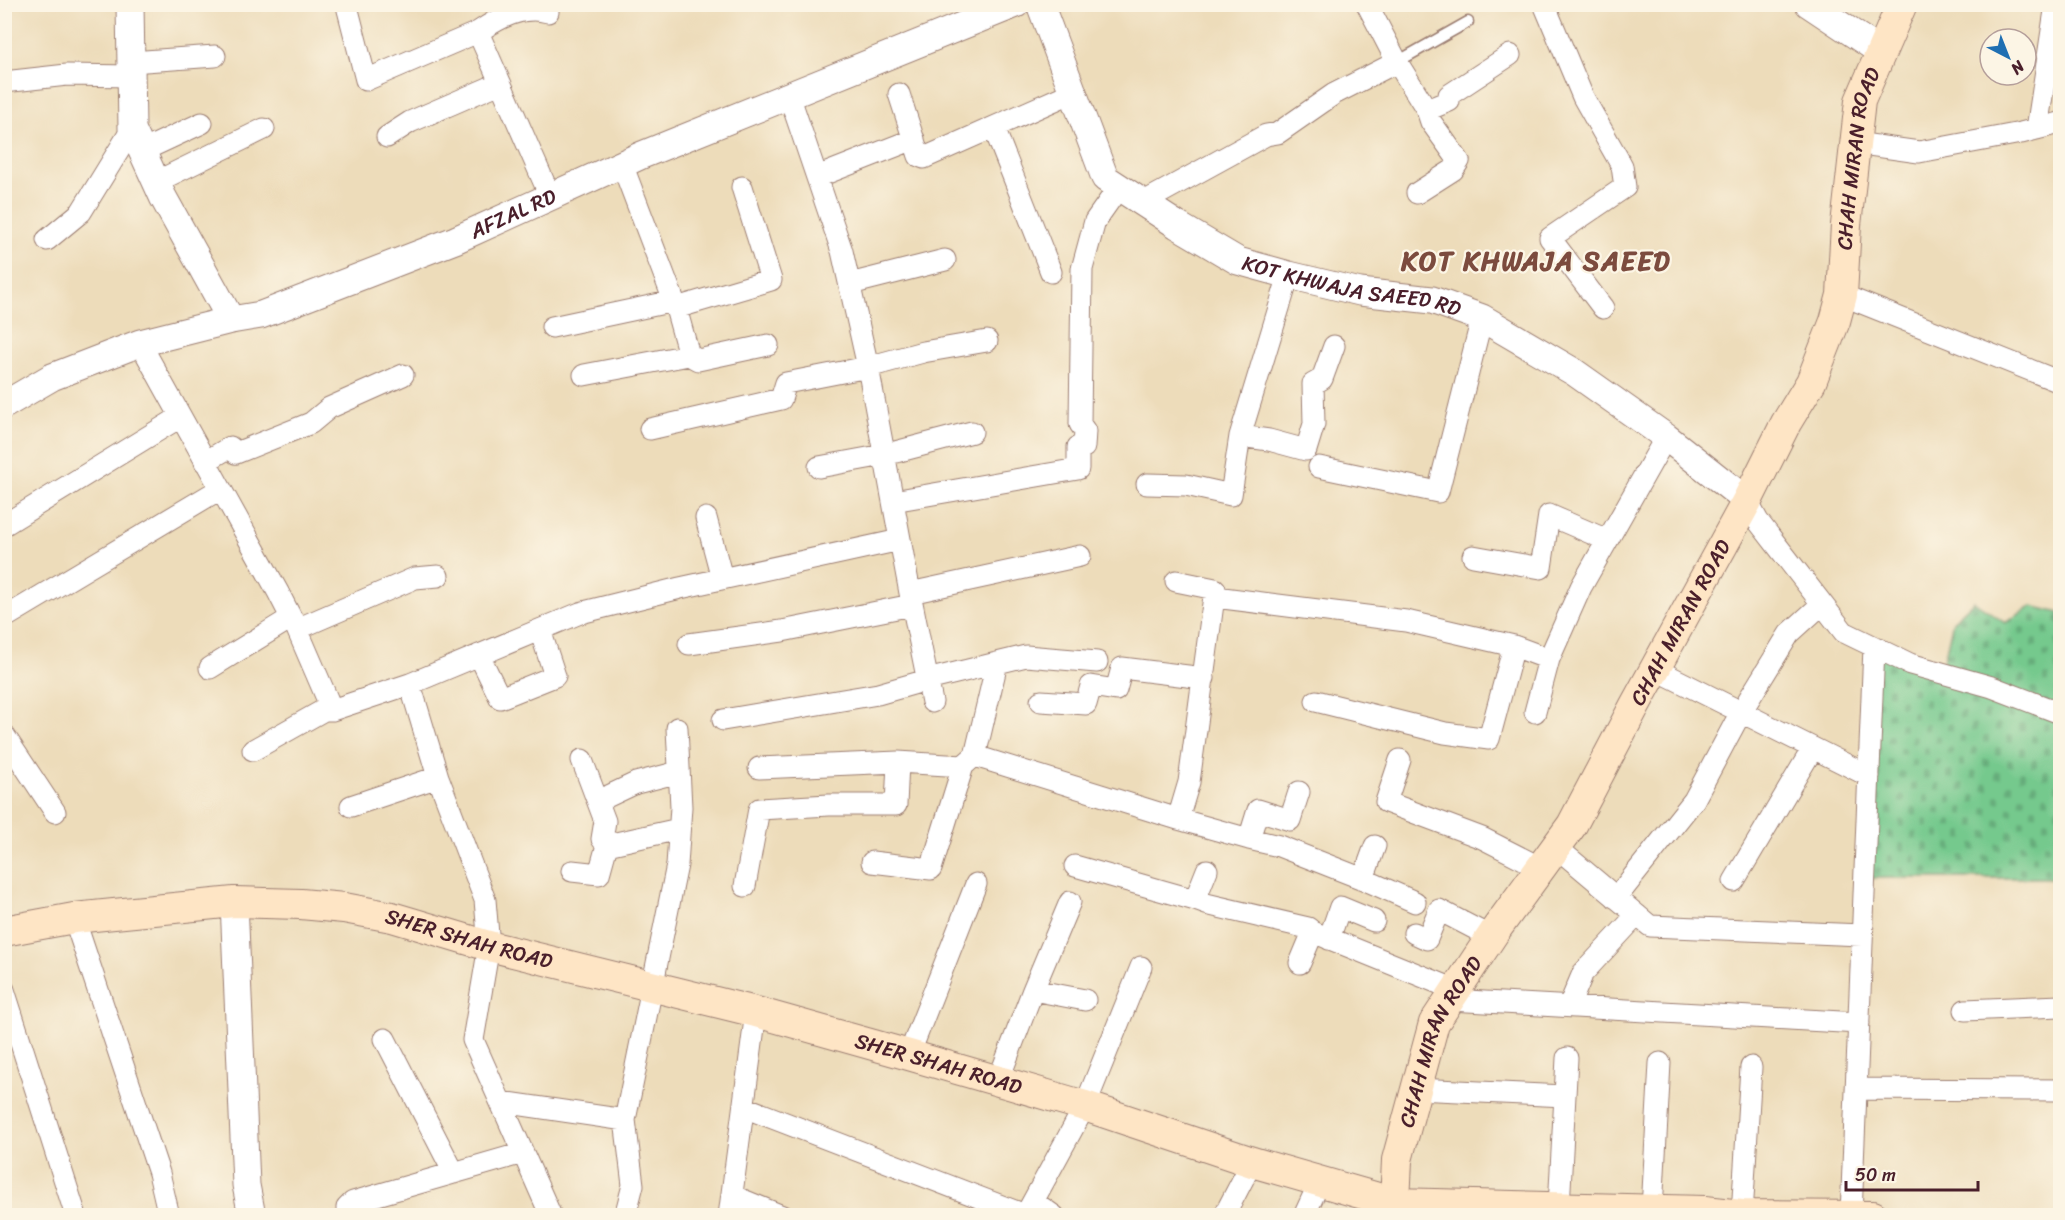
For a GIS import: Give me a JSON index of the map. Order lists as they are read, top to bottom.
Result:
{
  "streets": {
    "main road": ["CHAH MIRAN ROAD", "SHER SHAH ROAD"],
    "street": ["AFZAL RD", "KOT KHWAJA SAEED RD"]
  },
  "crossings": [
    ["CHAH MIRAN ROAD", "KOT KHWAJA SAEED RD"],
    ["CHAH MIRAN ROAD", "SHER SHAH ROAD"]
  ],
  "districts": ["KOT KHWAJA SAEED"],
  "scale_bar": "50 m",
  "north": "bottom right"
}
